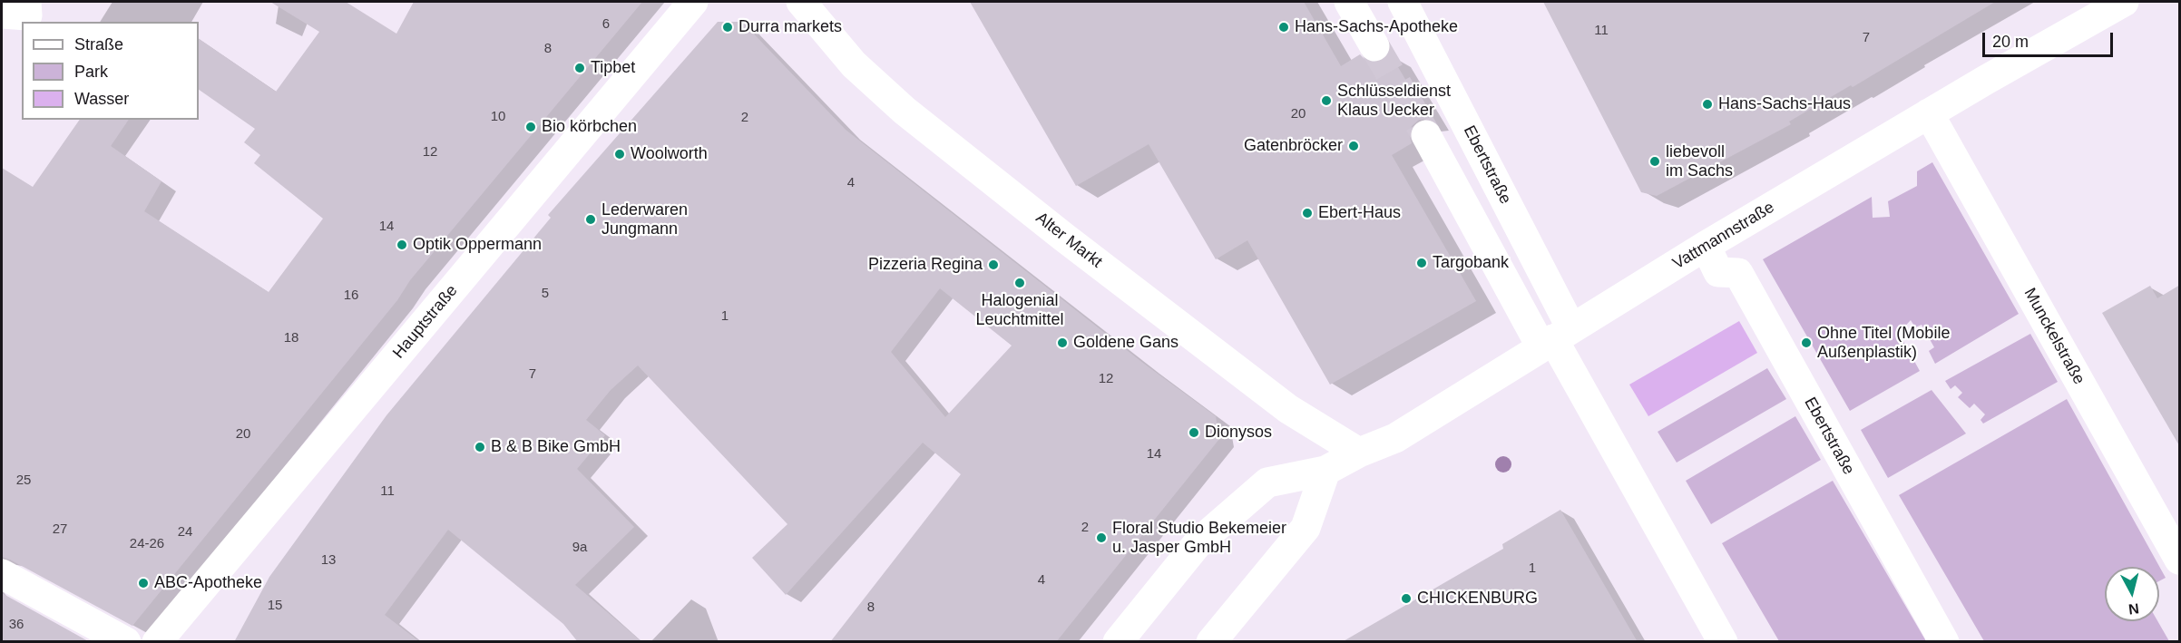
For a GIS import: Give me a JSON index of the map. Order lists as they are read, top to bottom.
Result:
{
  "streets": {
    "street": [
      "Ebertstraße",
      "Vattmannstraße",
      "Alter Markt",
      "Hauptstraße",
      "Munckelstraße"
    ]
  },
  "crossings": [
    ["Ebertstraße", "Vattmannstraße"],
    ["Vattmannstraße", "Alter Markt"],
    ["Vattmannstraße", "Munckelstraße"]
  ],
  "places": [
    "Durra markets",
    "Hans-Sachs-Apotheke",
    "Tipbet",
    "Schlüsseldienst Klaus Uecker",
    "Hans-Sachs-Haus",
    "Bio körbchen",
    "Gatenbröcker",
    "Woolworth",
    "liebevoll im Sachs",
    "Ebert-Haus",
    "Lederwaren Jungmann",
    "Optik Oppermann",
    "Targobank",
    "Pizzeria Regina",
    "Halogenial Leuchtmittel",
    "Goldene Gans",
    "Ohne Titel (Mobile Außenplastik)",
    "Dionysos",
    "B & B Bike GmbH",
    "Floral Studio Bekemeier u. Jasper GmbH",
    "ABC-Apotheke",
    "CHICKENBURG"
  ],
  "house_numbers": [
    "6",
    "11",
    "7",
    "8",
    "20",
    "10",
    "2",
    "12",
    "4",
    "14",
    "5",
    "16",
    "1",
    "18",
    "7",
    "12",
    "20",
    "14",
    "25",
    "11",
    "2",
    "27",
    "24",
    "24-26",
    "9a",
    "13",
    "1",
    "4",
    "15",
    "8",
    "36"
  ],
  "legend": ["Straße", "Park", "Wasser"],
  "scale_bar": "20 m",
  "north": "bottom"
}
